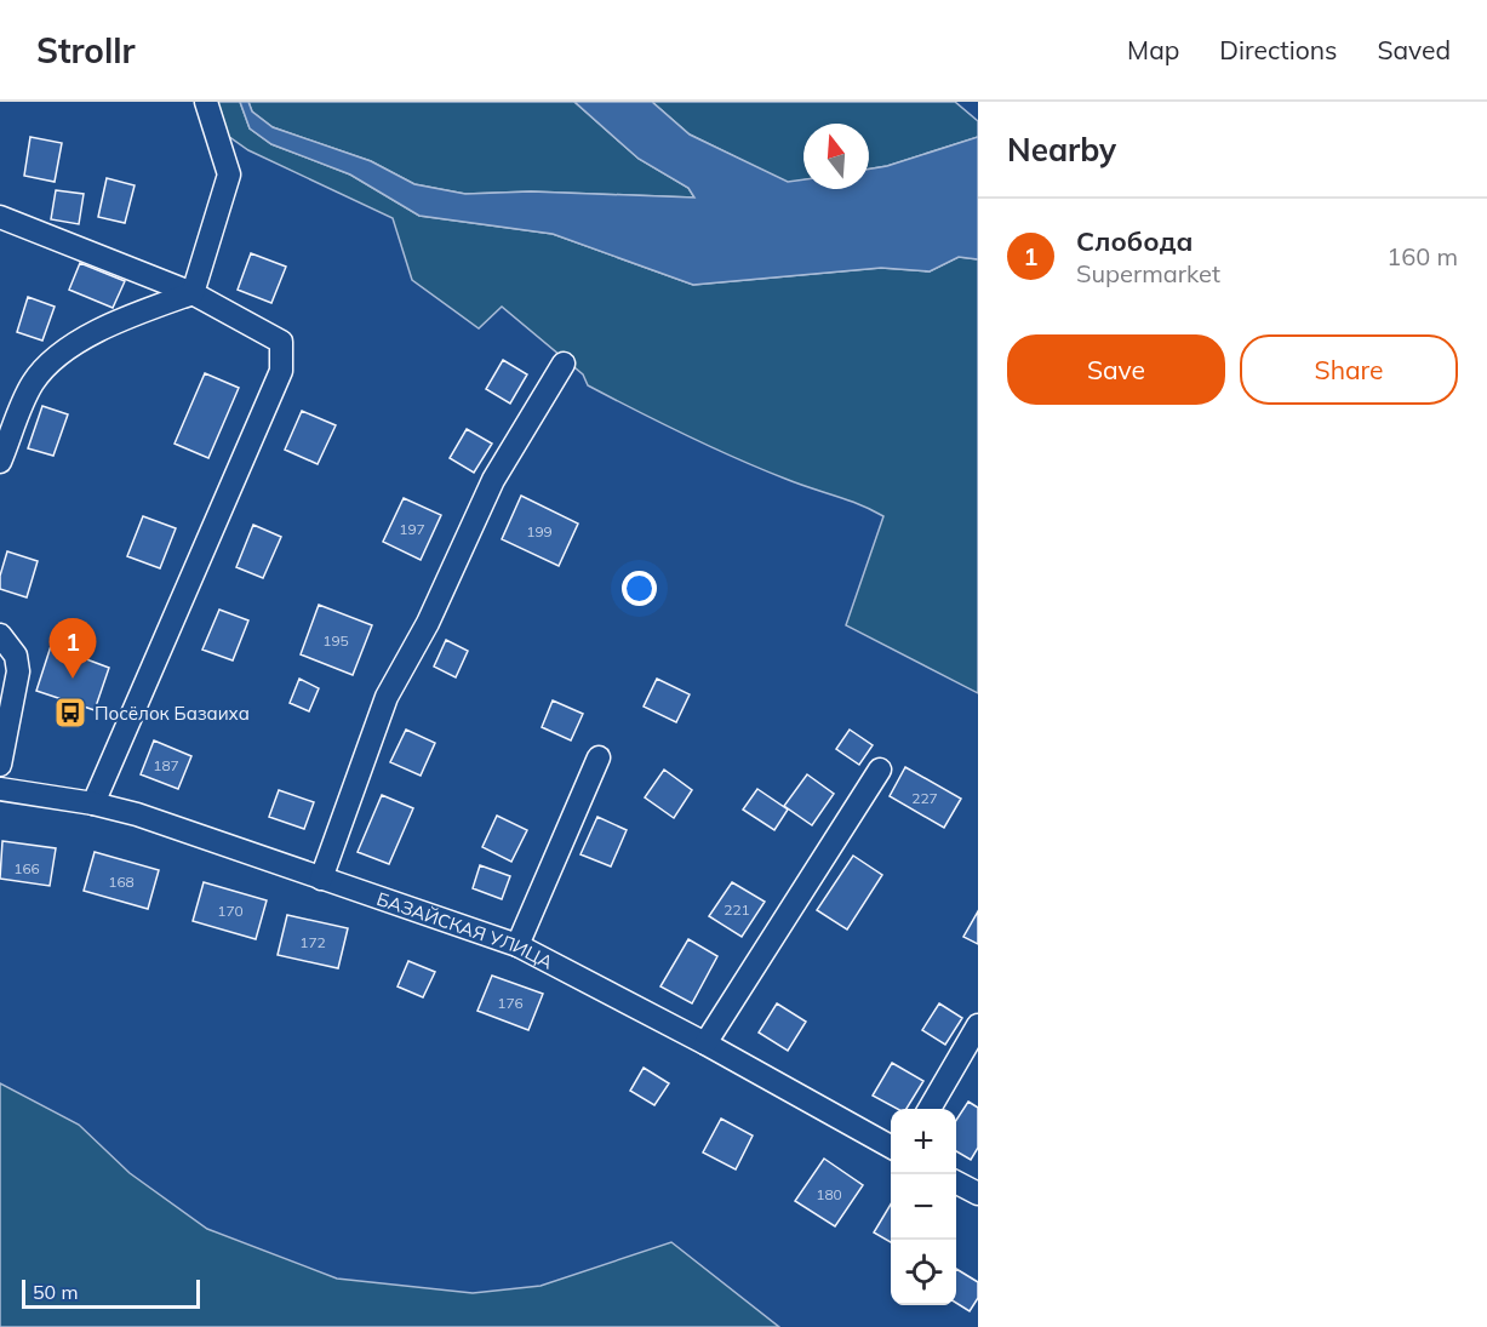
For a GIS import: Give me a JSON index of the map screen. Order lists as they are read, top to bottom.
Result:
{
  "streets": {
    "street": ["БАЗАЙСКАЯ УЛИЦА"]
  },
  "places": {
    "bus stop": ["Посёлок Базаиха"]
  },
  "house_numbers": [
    "197",
    "199",
    "195",
    "187",
    "227",
    "166",
    "168",
    "221",
    "170",
    "172",
    "176",
    "180"
  ],
  "scale_bar": "50 m",
  "north": "top",
  "page": {
    "header": "Strollr",
    "nav": ["Map", "Directions", "Saved"],
    "heading": "Nearby",
    "list": [
      {
        "mark": "1",
        "name": "Слобода",
        "note": "Supermarket",
        "value": "160 m"
      }
    ],
    "buttons": ["Save", "Share"],
    "pins": "1",
    "map_buttons": ["+", "−"],
    "scale": "50 m"
  }
}
